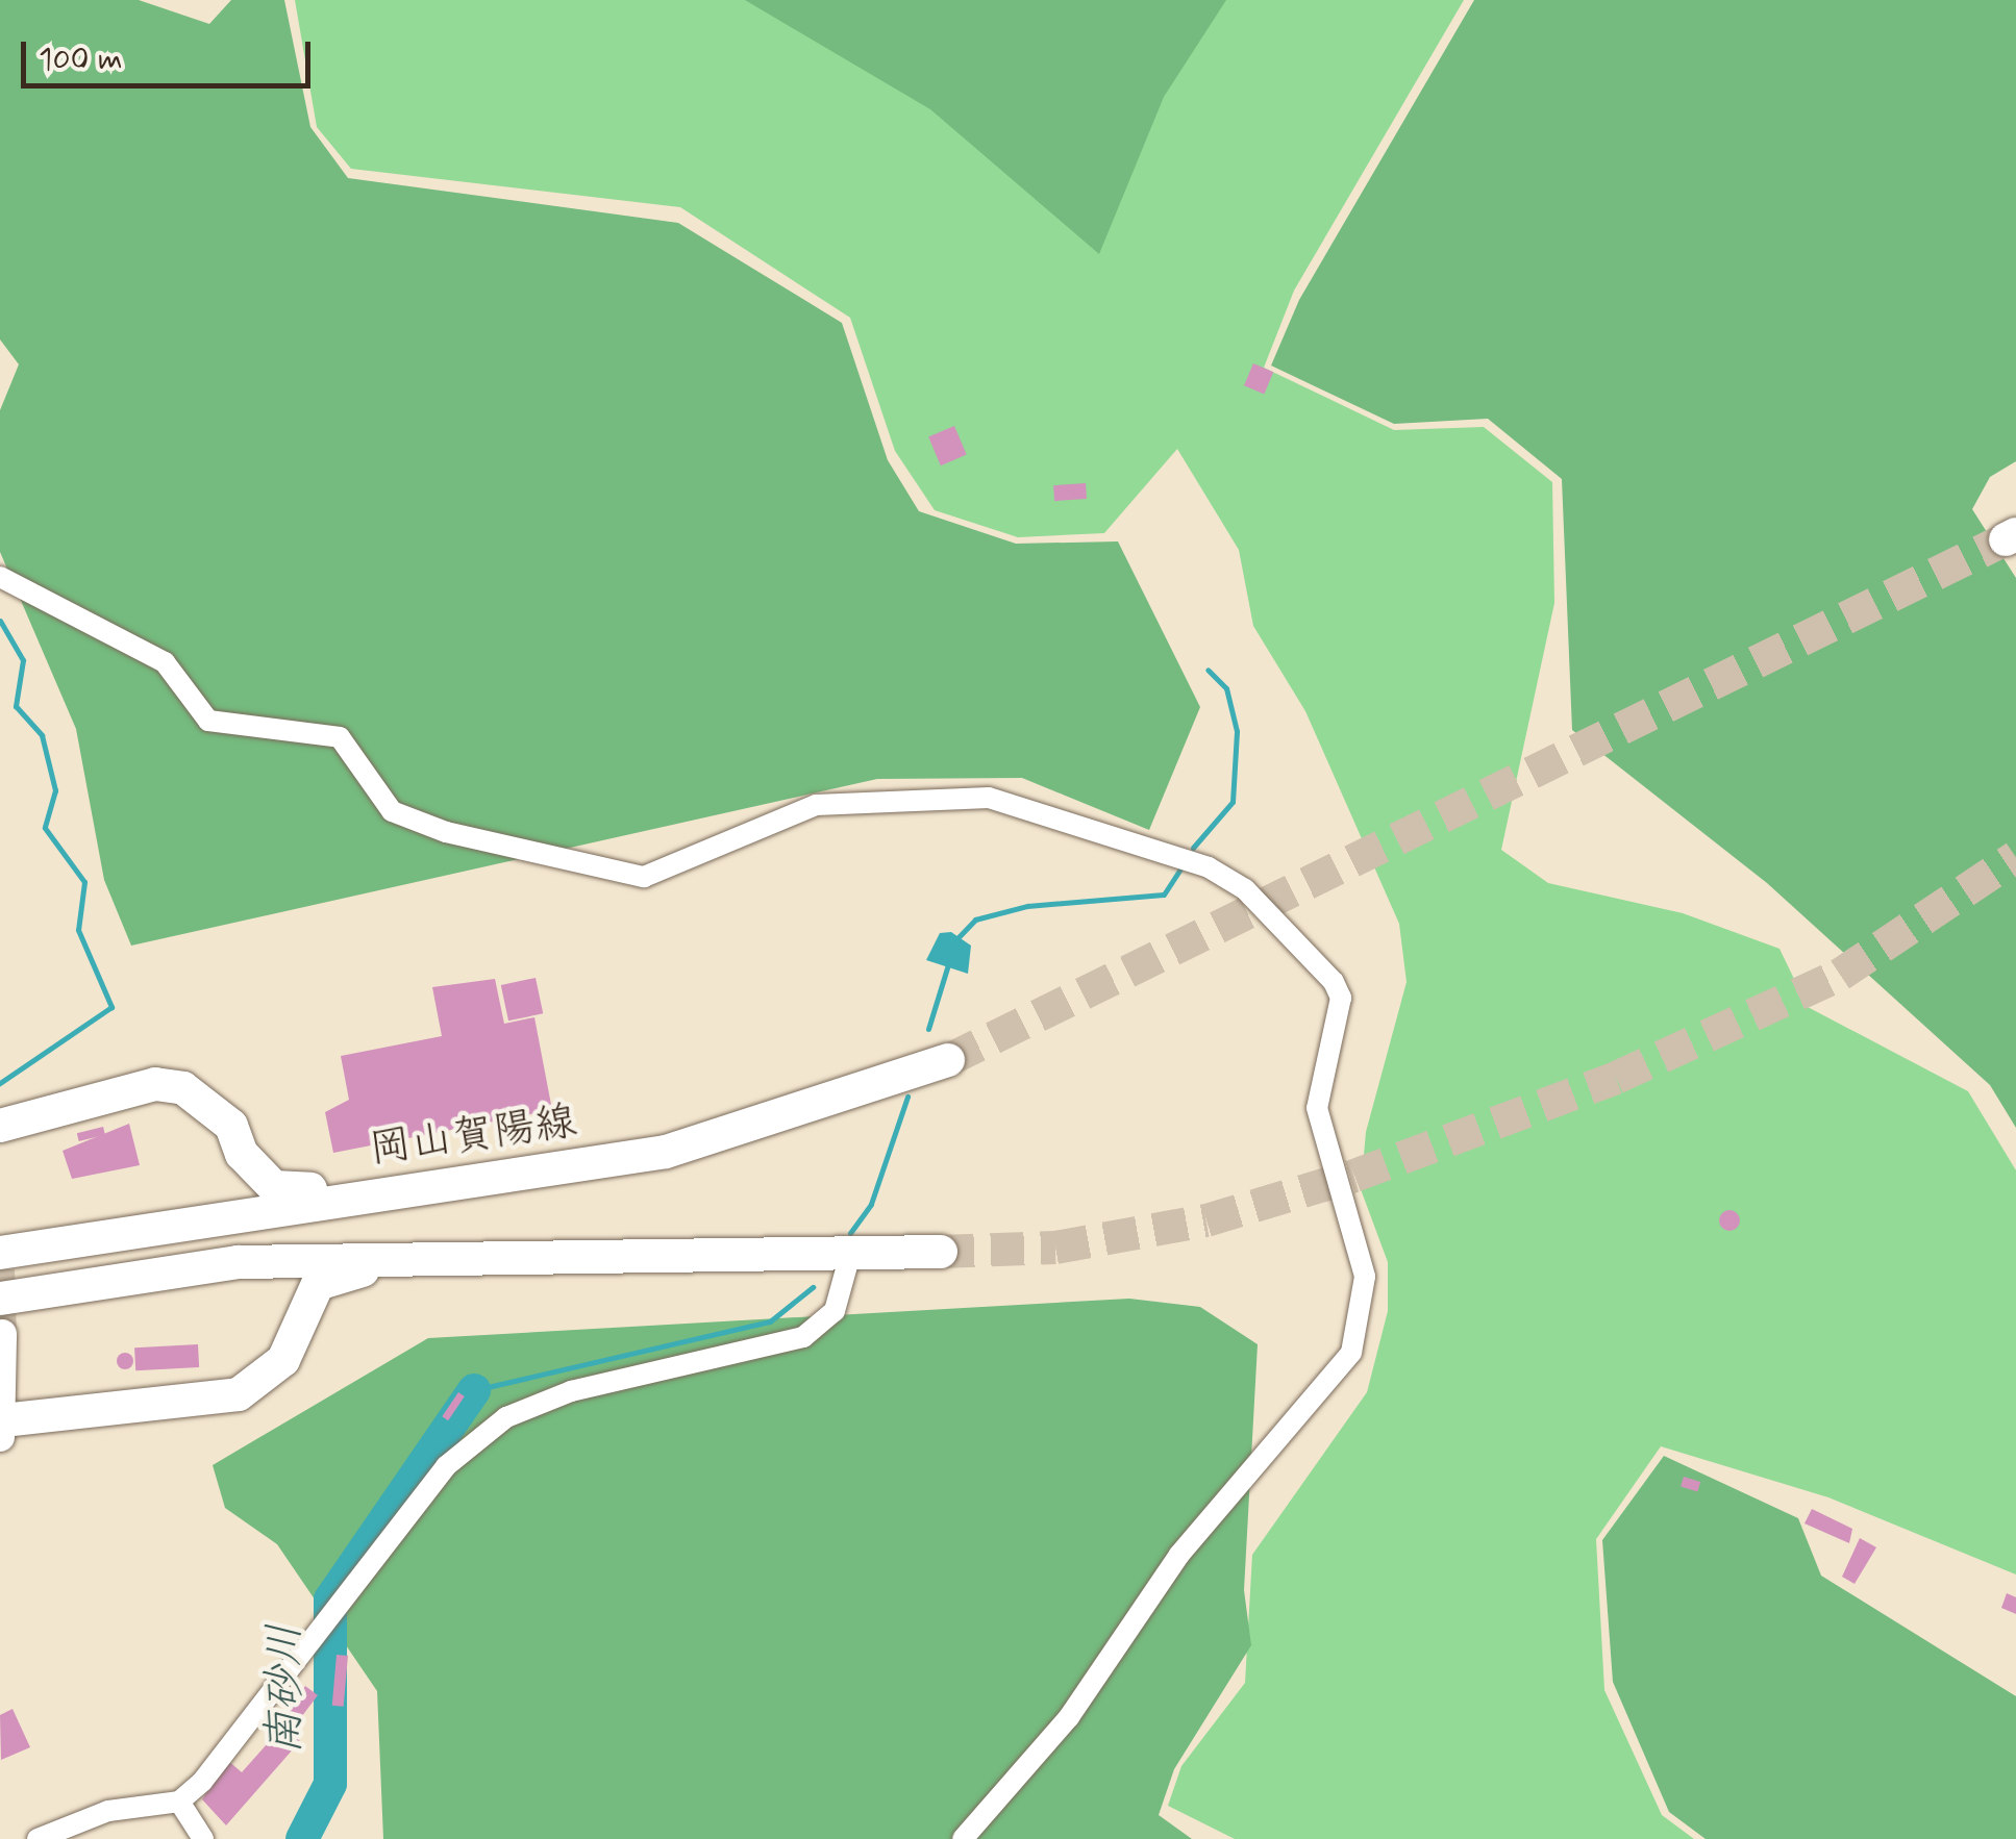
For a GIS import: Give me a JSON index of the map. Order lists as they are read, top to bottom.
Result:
{
  "streets": {
    "main road": ["岡山賀陽線"]
  },
  "water": ["南砂川"],
  "scale_bar": "100 m"
}
